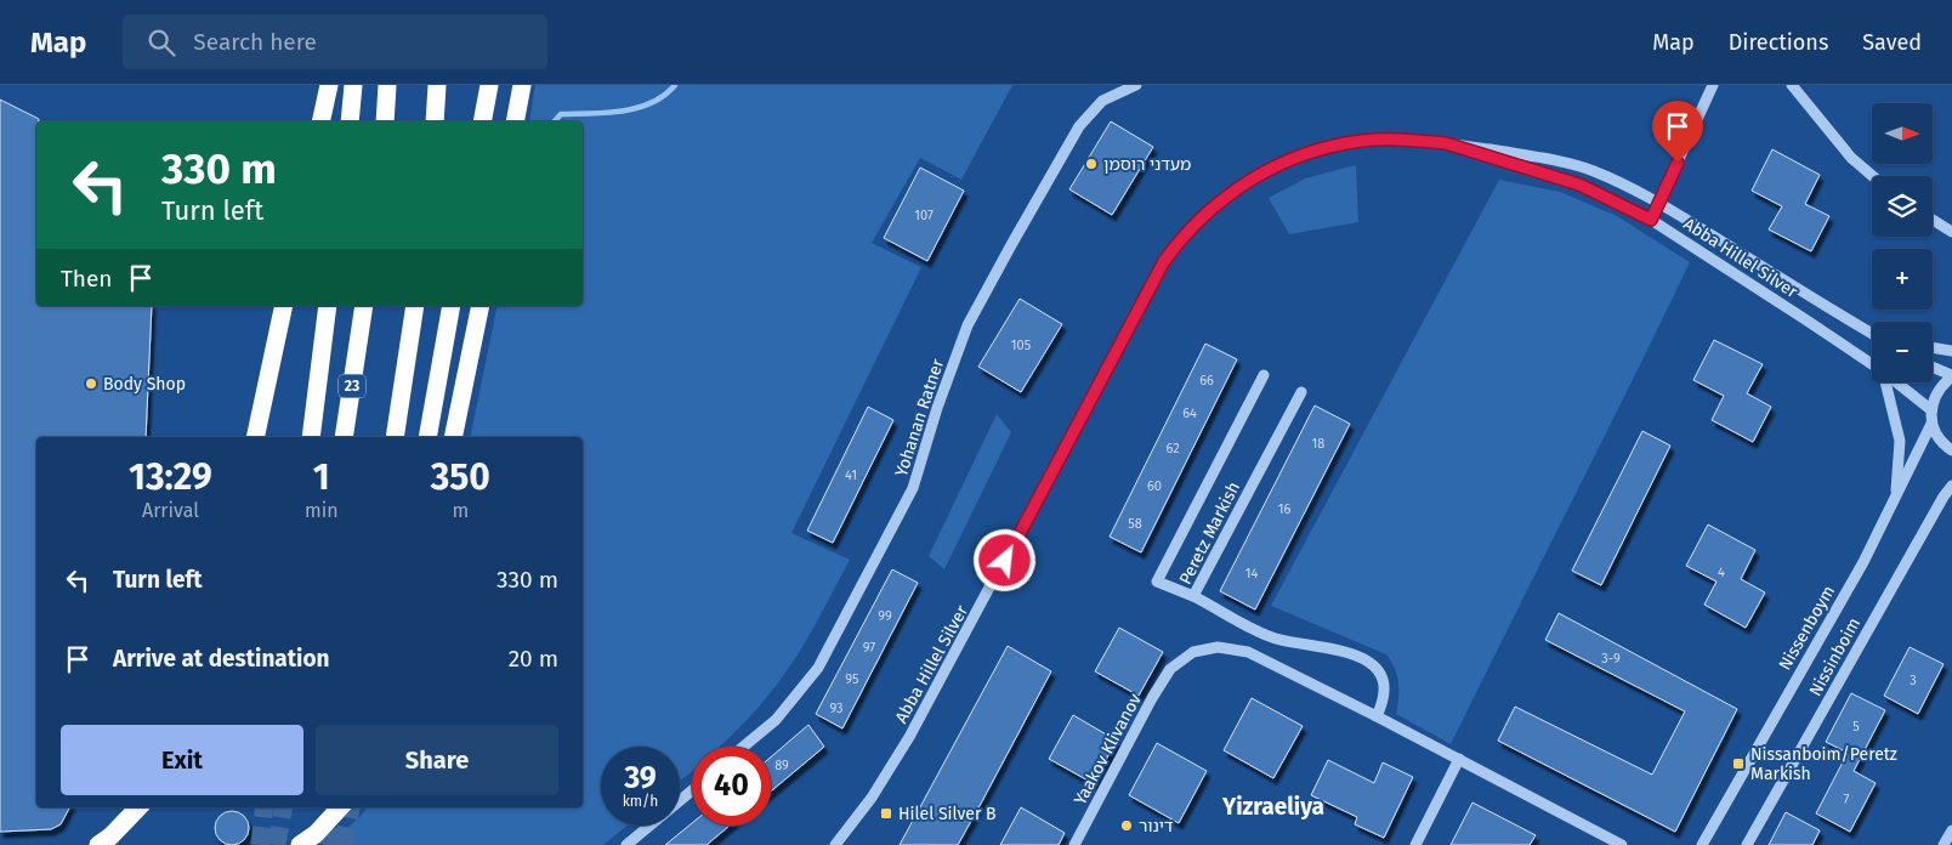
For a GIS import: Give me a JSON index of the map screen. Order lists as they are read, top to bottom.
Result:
{
  "streets": {
    "highway": ["23"],
    "street": [
      "Abba Hillel Silver",
      "Yohanan Ratner",
      "Peretz Markish",
      "Nissenboym",
      "Nissinboim",
      "Yaakov Klivanov"
    ]
  },
  "crossings": [
    ["Peretz Markish", "Yaakov Klivanov"]
  ],
  "districts": ["Yizraeliya"],
  "places": {
    "other": ["מעדני רוסמן", "Body Shop", "דינור"],
    "transit": ["Nissanboim/Peretz Markish", "Hilel Silver B"]
  },
  "house_numbers": [
    "107",
    "105",
    "66",
    "64",
    "18",
    "62",
    "41",
    "60",
    "16",
    "58",
    "4",
    "14",
    "99",
    "97",
    "3-9",
    "95",
    "3",
    "93",
    "5",
    "89",
    "7"
  ],
  "north": "right",
  "page": {
    "header": "Map",
    "search": "Search here",
    "nav": ["Map", "Directions", "Saved"],
    "map_buttons": ["+", "−"],
    "turn": ["330 m", "Turn left"],
    "then": "Then",
    "eta": [
      "13:29",
      "Arrival",
      "1",
      "min",
      "350",
      "m"
    ],
    "list": [
      {
        "name": "Turn left",
        "value": "330 m"
      },
      {
        "name": "Arrive at destination",
        "value": "20 m"
      }
    ],
    "buttons": ["Exit", "Share"],
    "speed": "39 km/h",
    "limit": "40"
  }
}
